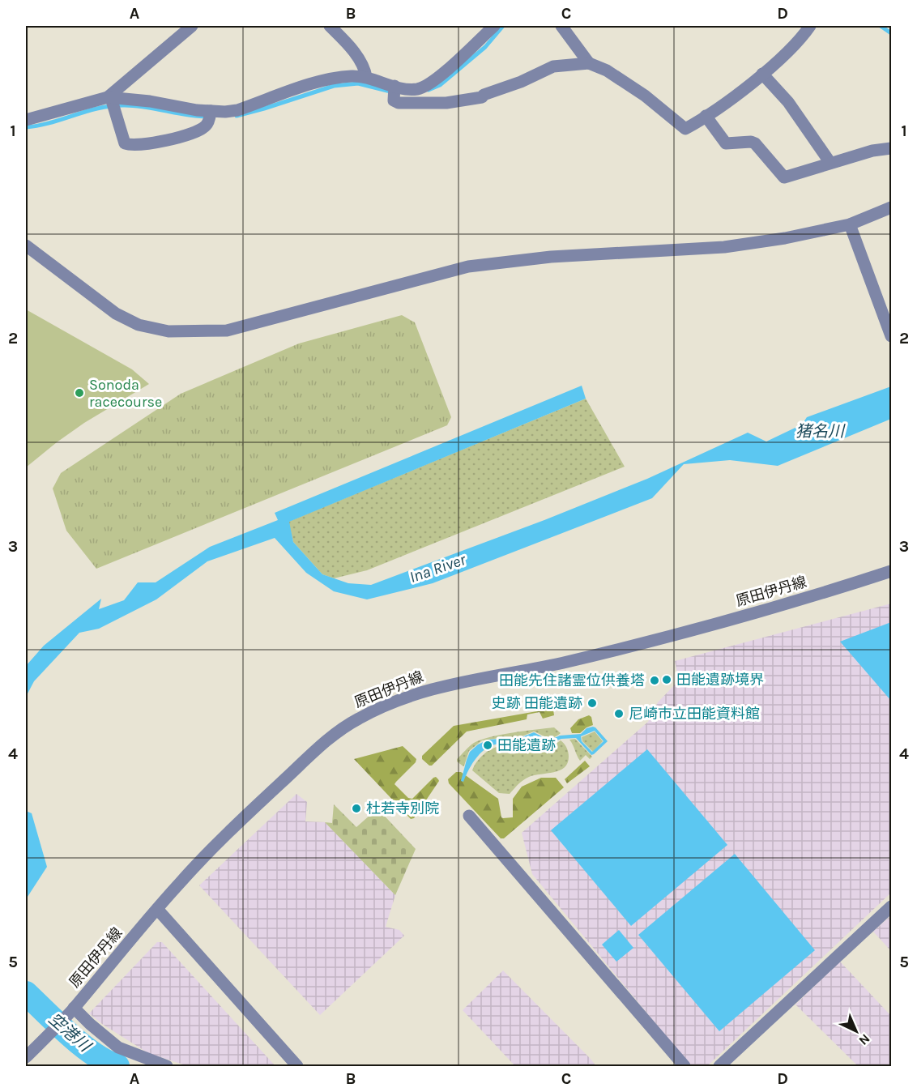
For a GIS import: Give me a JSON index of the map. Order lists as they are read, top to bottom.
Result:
{
  "streets": {
    "street": ["原田伊丹線"]
  },
  "water": ["猪名川", "Ina River", "空港川"],
  "places": [
    "Sonoda racecourse",
    "田能遺跡境界",
    "田能先住諸霊位供養塔",
    "史跡 田能遺跡",
    "尼崎市立田能資料館",
    "田能遺跡",
    "杜若寺別院"
  ],
  "north": "bottom right",
  "grid": {
    "columns": [
      "A",
      "B",
      "C",
      "D"
    ],
    "rows": [
      "1",
      "2",
      "3",
      "4",
      "5"
    ]
  }
}
